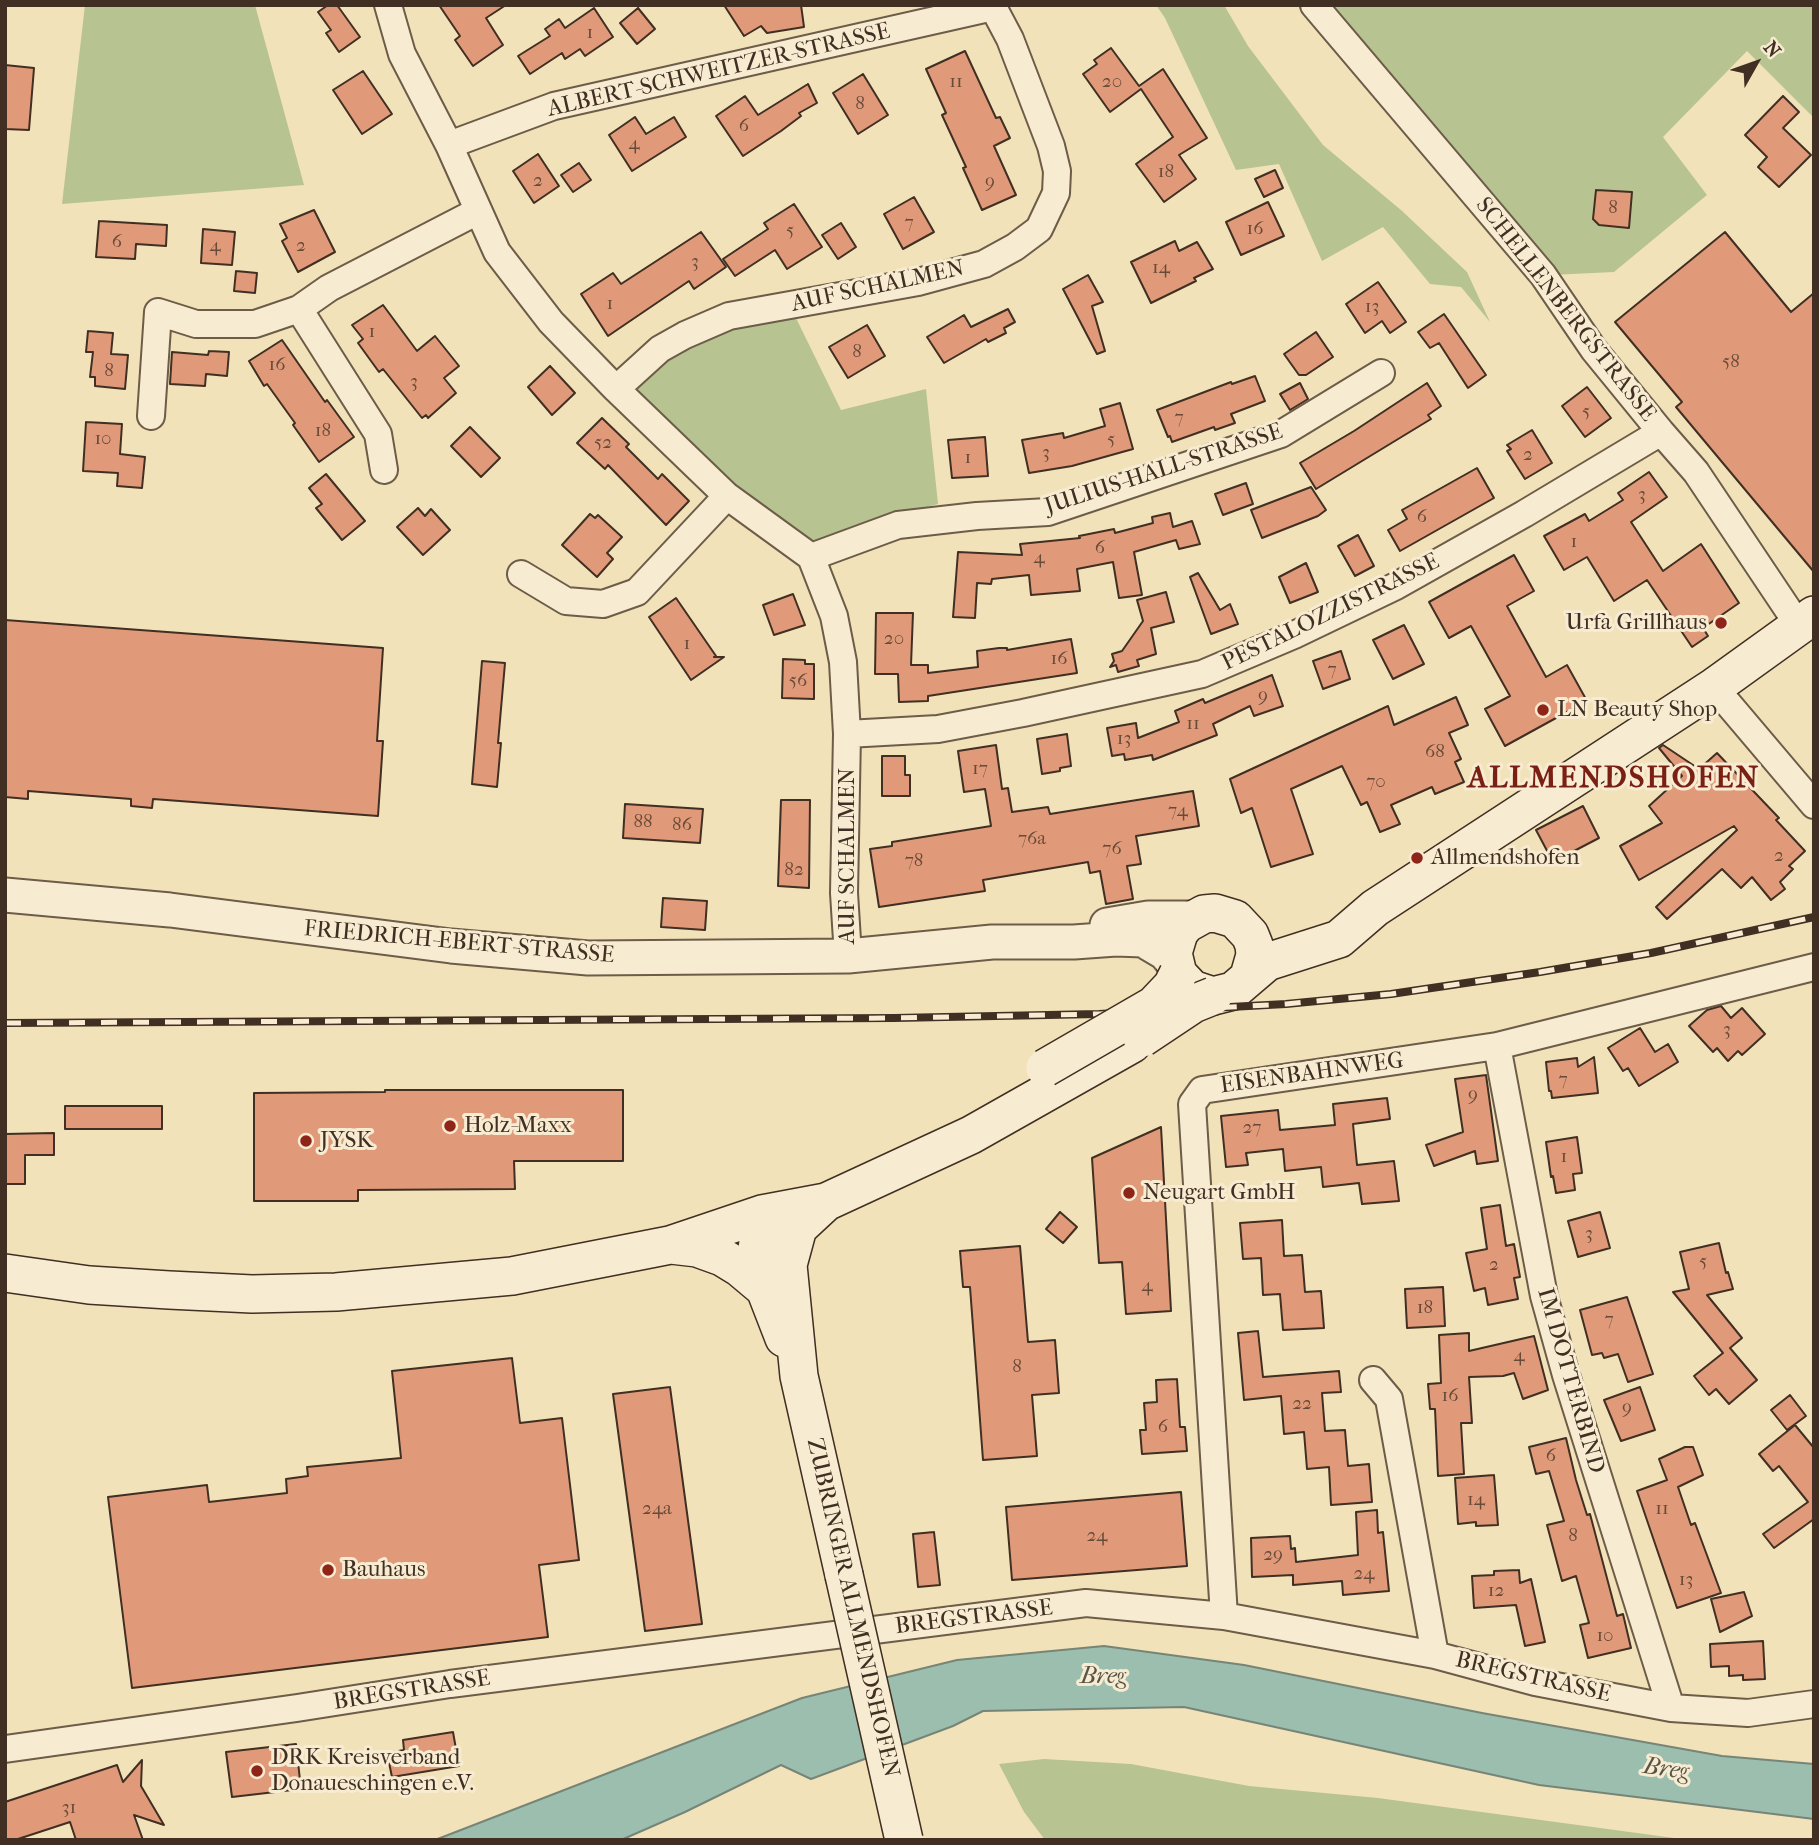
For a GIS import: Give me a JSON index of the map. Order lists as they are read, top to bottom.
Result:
{
  "streets": {
    "main road": ["FRIEDRICH-EBERT-STRASSE", "ZUBRINGER ALLMENDSHOFEN"],
    "street": [
      "ALBERT-SCHWEITZER-STRASSE",
      "AUF SCHALMEN",
      "SCHELLENBERGSTRASSE",
      "JULIUS-HALL-STRASSE",
      "PESTALOZZISTRASSE",
      "EISENBAHNWEG",
      "IM DOTTERBIND",
      "BREGSTRASSE"
    ]
  },
  "crossings": [
    ["ALBERT-SCHWEITZER-STRASSE", "AUF SCHALMEN"],
    ["AUF SCHALMEN", "JULIUS-HALL-STRASSE"],
    ["AUF SCHALMEN", "PESTALOZZISTRASSE"],
    ["AUF SCHALMEN", "FRIEDRICH-EBERT-STRASSE"],
    ["SCHELLENBERGSTRASSE", "PESTALOZZISTRASSE"],
    ["SCHELLENBERGSTRASSE", "FRIEDRICH-EBERT-STRASSE"],
    ["EISENBAHNWEG", "IM DOTTERBIND"],
    ["EISENBAHNWEG", "BREGSTRASSE"],
    ["IM DOTTERBIND", "BREGSTRASSE"]
  ],
  "districts": ["ALLMENDSHOFEN"],
  "water": ["Breg"],
  "places": [
    "Urfa Grillhaus",
    "LN Beauty Shop",
    "Allmendshofen",
    "Holz-Maxx",
    "JYSK",
    "Neugart GmbH",
    "Bauhaus",
    "DRK Kreisverband Donaueschingen e.V."
  ],
  "house_numbers": [
    "1",
    "11",
    "20",
    "8",
    "6",
    "4",
    "18",
    "2",
    "9",
    "8",
    "7",
    "16",
    "5",
    "6",
    "4",
    "2",
    "3",
    "14",
    "1",
    "13",
    "1",
    "8",
    "58",
    "16",
    "8",
    "3",
    "5",
    "7",
    "18",
    "10",
    "5",
    "52",
    "3",
    "2",
    "1",
    "3",
    "6",
    "1",
    "6",
    "4",
    "20",
    "1",
    "16",
    "7",
    "56",
    "9",
    "11",
    "13",
    "68",
    "17",
    "70",
    "74",
    "88",
    "86",
    "76a",
    "76",
    "2",
    "78",
    "82",
    "3",
    "7",
    "9",
    "27",
    "1",
    "3",
    "5",
    "2",
    "4",
    "18",
    "7",
    "4",
    "8",
    "16",
    "22",
    "9",
    "6",
    "6",
    "14",
    "24a",
    "11",
    "24",
    "8",
    "29",
    "24",
    "13",
    "12",
    "10",
    "31"
  ],
  "north": "top right"
}
